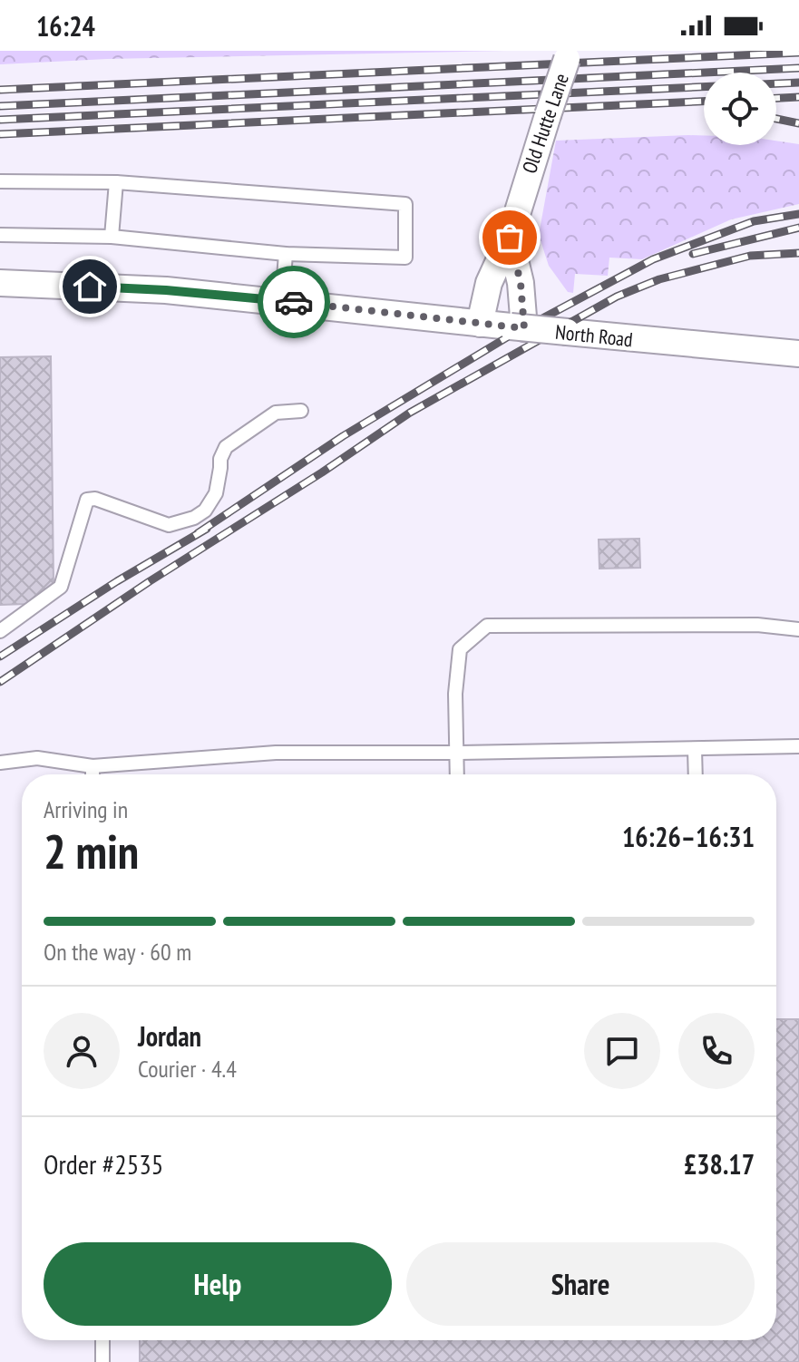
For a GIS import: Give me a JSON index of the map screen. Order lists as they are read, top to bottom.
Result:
{
  "streets": {
    "street": ["Old Hutte Lane", "North Road"]
  },
  "crossings": [
    ["Old Hutte Lane", "North Road"]
  ],
  "page": {
    "status": "16:24",
    "heading": ["2 min", "Arriving in", "16:26–16:31"],
    "panel": [
      "Jordan",
      "Courier · 4.4",
      "Order #2535",
      "£38.17"
    ],
    "bar": "On the way · 60 m",
    "buttons": ["Help", "Share"]
  }
}
